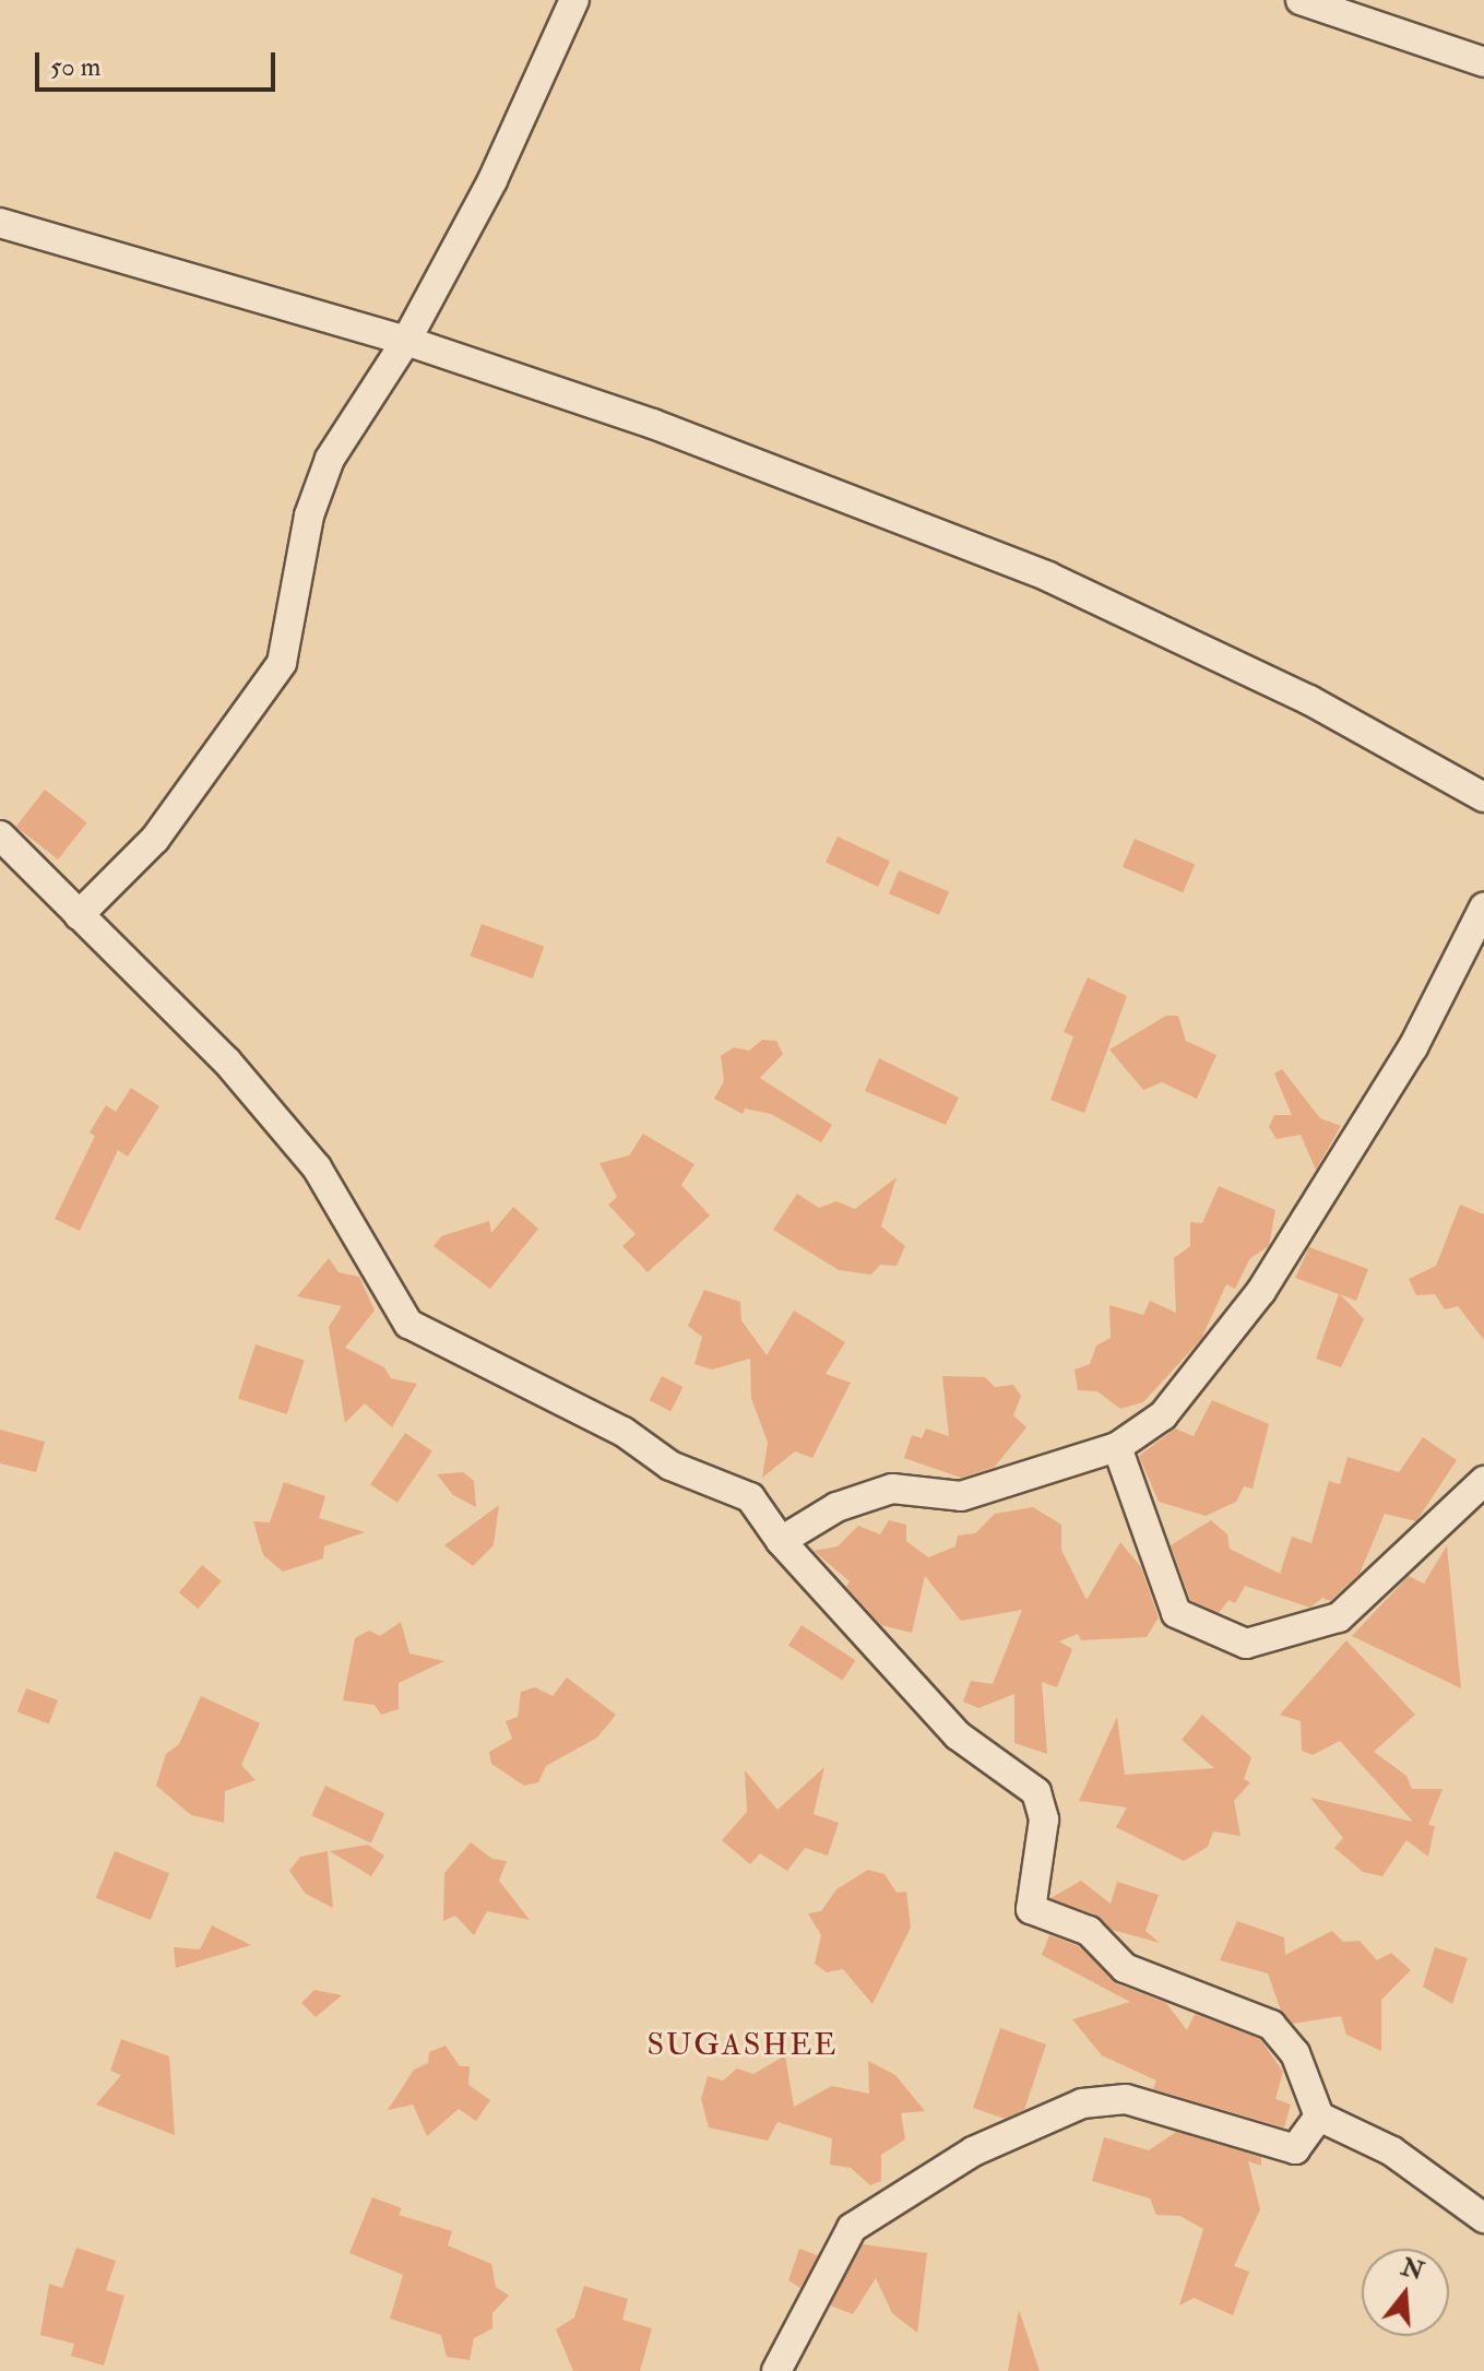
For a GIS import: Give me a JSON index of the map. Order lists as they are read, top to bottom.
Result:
{
  "districts": ["SUGASHEE"],
  "scale_bar": "50 m",
  "north": "top"
}
